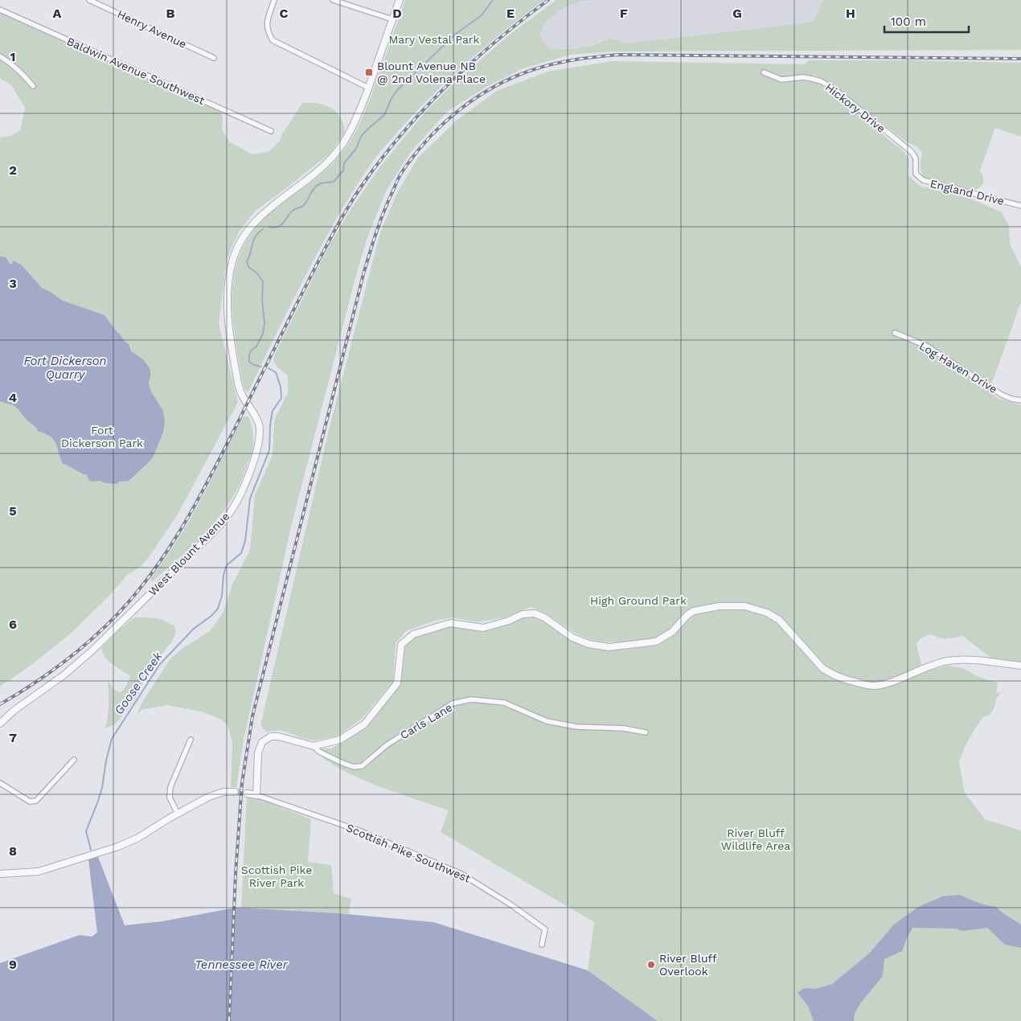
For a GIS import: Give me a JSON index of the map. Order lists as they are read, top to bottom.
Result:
{
  "streets": {
    "street": [
      "Henry Avenue",
      "Baldwin Avenue Southwest",
      "Hickory Drive",
      "England Drive",
      "Log Haven Drive",
      "West Blount Avenue",
      "Carls Lane",
      "Scottish Pike Southwest"
    ]
  },
  "crossings": [
    ["Hickory Drive", "England Drive"]
  ],
  "water": ["Fort Dickerson Quarry", "Goose Creek", "Tennessee River"],
  "parks": [
    "Mary Vestal Park",
    "Fort Dickerson Park",
    "High Ground Park",
    "River Bluff Wildlife Area",
    "Scottish Pike River Park"
  ],
  "places": {
    "transit": ["Blount Avenue NB @ 2nd Volena Place"],
    "other": ["River Bluff Overlook"]
  },
  "scale_bar": "100 m",
  "grid": {
    "columns": [
      "A",
      "B",
      "C",
      "D",
      "E",
      "F",
      "G",
      "H"
    ],
    "rows": [
      "1",
      "2",
      "3",
      "4",
      "5",
      "6",
      "7",
      "8",
      "9"
    ]
  }
}
